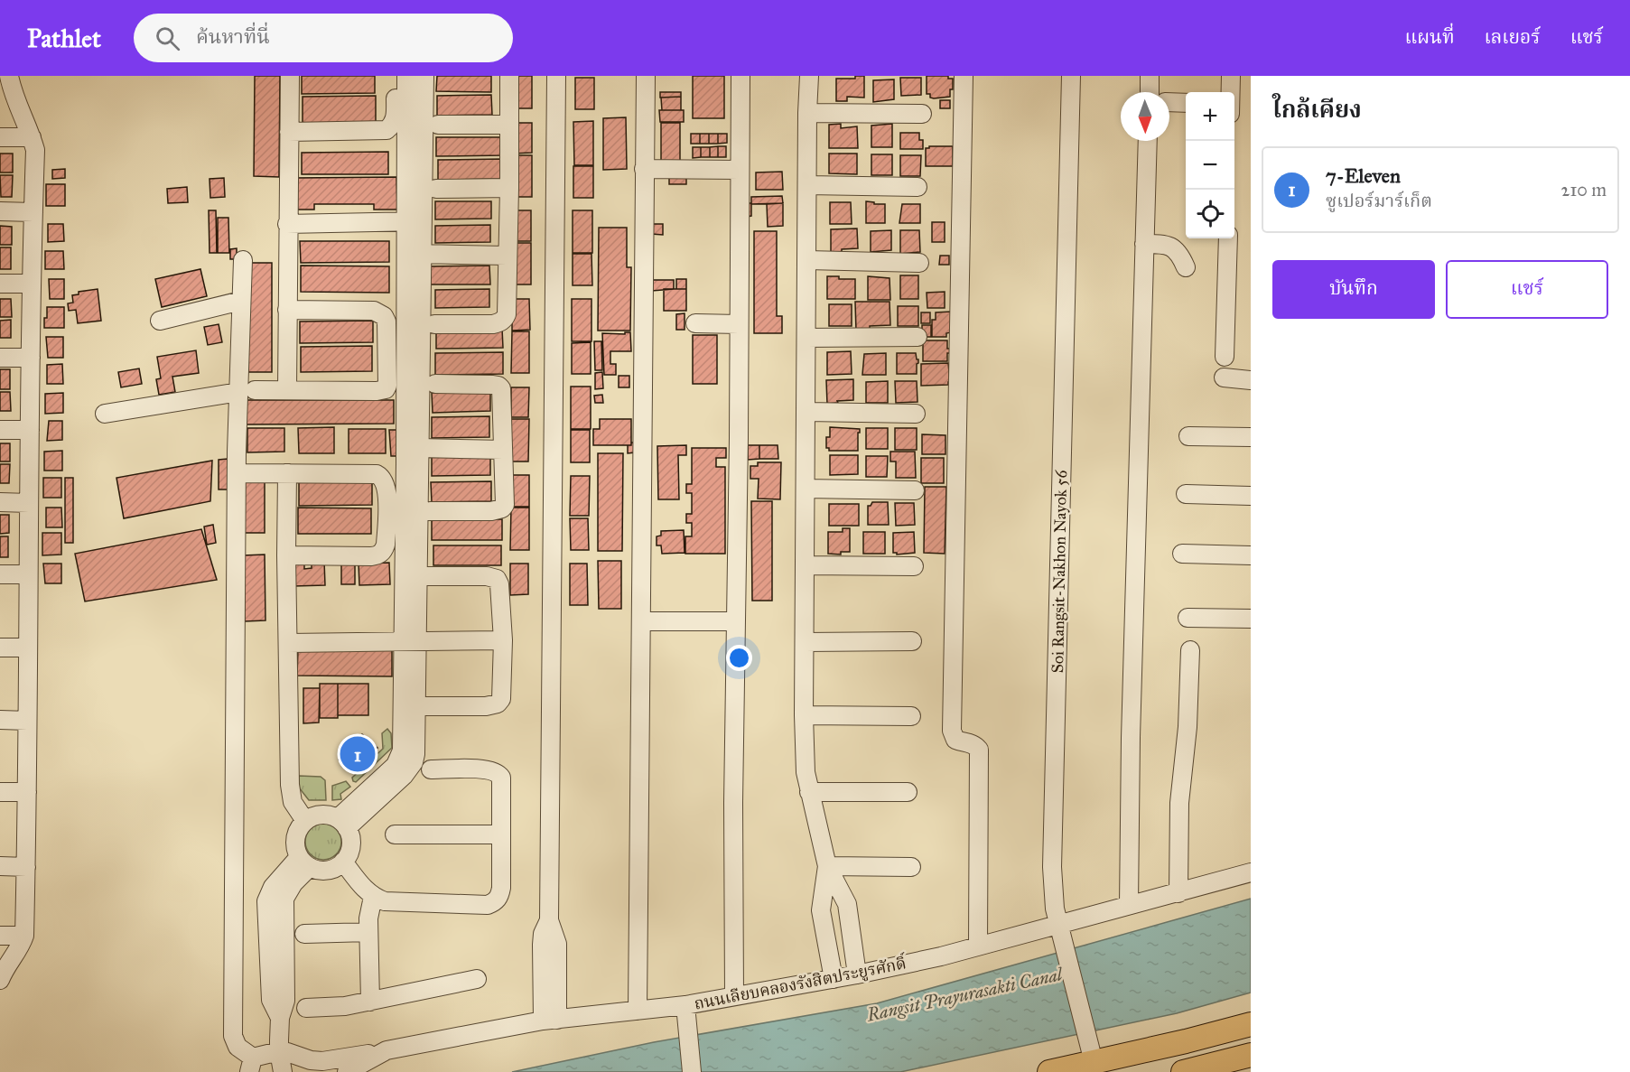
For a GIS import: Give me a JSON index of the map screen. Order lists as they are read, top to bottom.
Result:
{
  "streets": {
    "street": ["Soi Rangsit-Nakhon Nayok 56", "ถนนเลียบคลองรังสิตประยูรศักดิ์"]
  },
  "crossings": [
    ["Soi Rangsit-Nakhon Nayok 56", "ถนนเลียบคลองรังสิตประยูรศักดิ์"]
  ],
  "water": ["Rangsit Prayurasakti Canal"],
  "north": "bottom",
  "page": {
    "header": "Pathlet",
    "search": "ค้นหาที่นี่",
    "nav": ["แผนที่", "เลเยอร์", "แชร์"],
    "heading": "ใกล้เคียง",
    "map_buttons": ["+", "−"],
    "list": [
      {
        "mark": "1",
        "name": "7-Eleven",
        "note": "ซูเปอร์มาร์เก็ต",
        "value": "210 m"
      }
    ],
    "buttons": ["บันทึก", "แชร์"],
    "pins": "1"
  }
}
